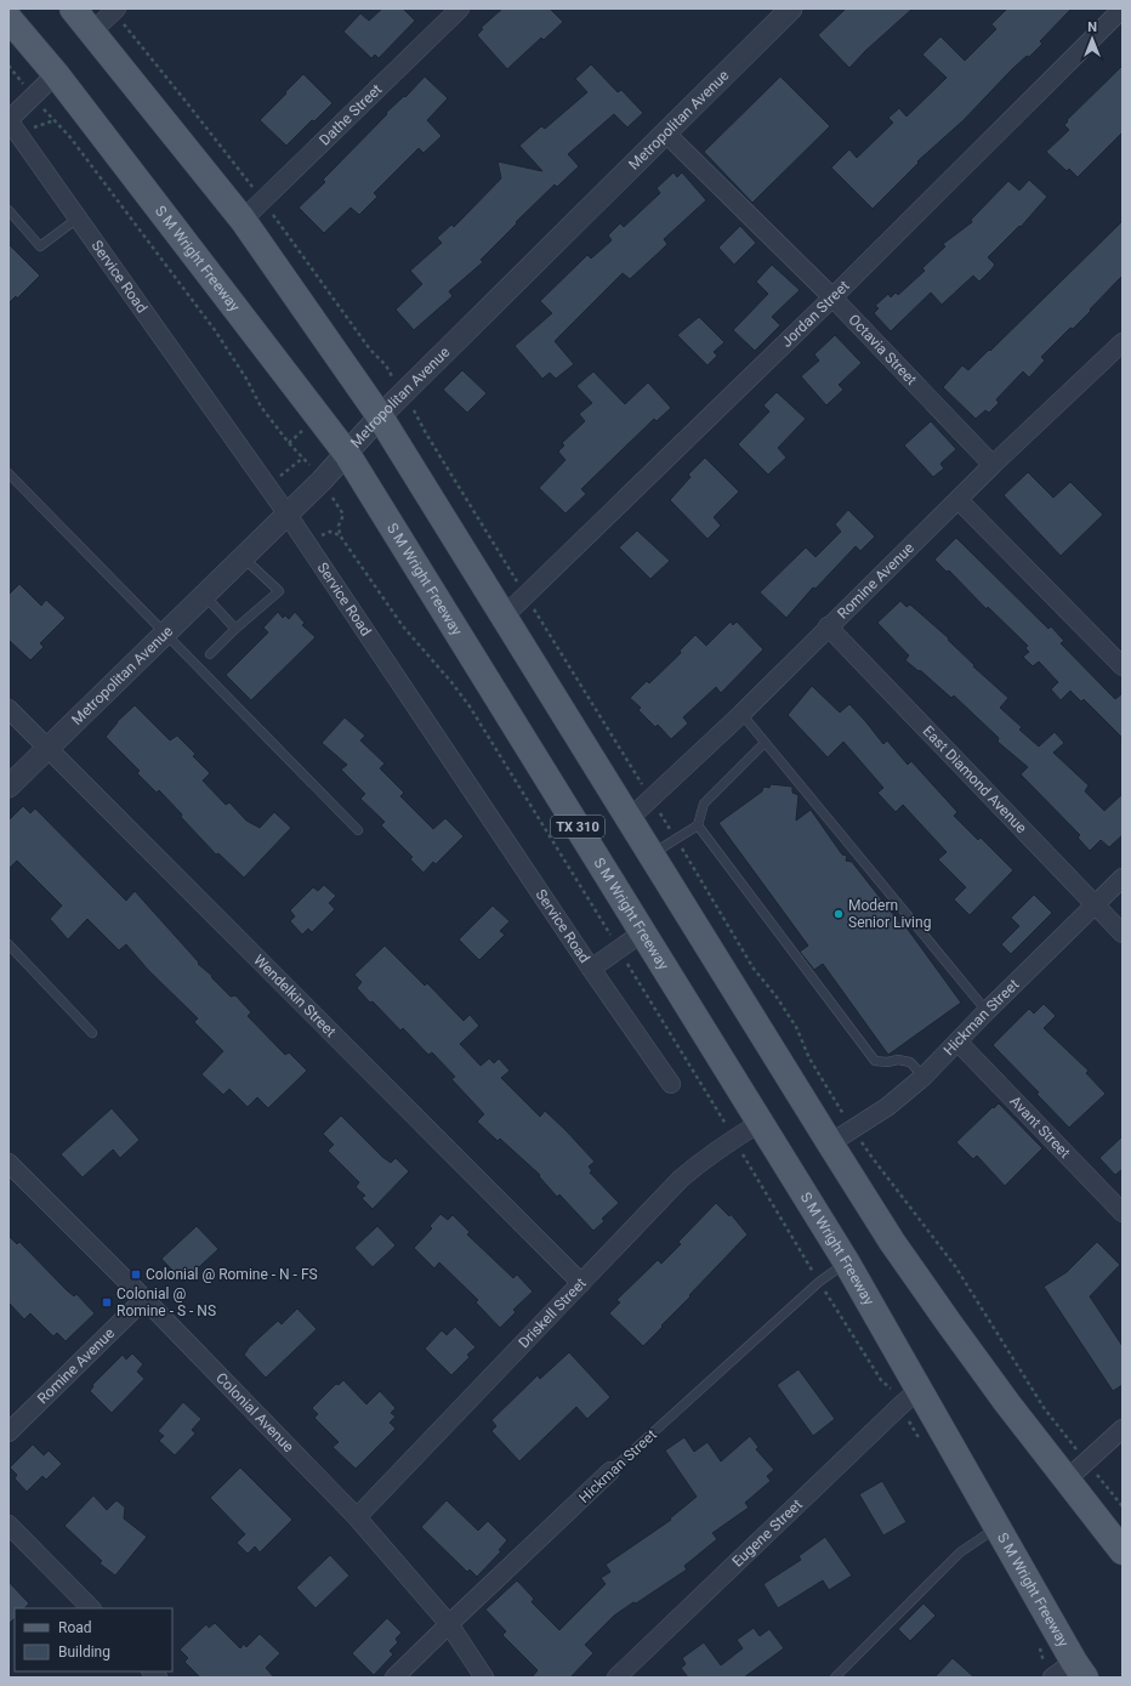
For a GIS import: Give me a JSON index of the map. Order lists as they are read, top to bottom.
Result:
{
  "streets": {
    "main road": ["S M Wright Freeway", "TX 310"],
    "street": [
      "Dathe Street",
      "Metropolitan Avenue",
      "Service Road",
      "Jordan Street",
      "Octavia Street",
      "Romine Avenue",
      "East Diamond Avenue",
      "Wendelkin Street",
      "Hickman Street",
      "Avant Street",
      "Driskell Street",
      "Colonial Avenue",
      "Eugene Street"
    ]
  },
  "crossings": [
    ["Dathe Street", "TX 310"],
    ["Metropolitan Avenue", "S M Wright Freeway"],
    ["Metropolitan Avenue", "Service Road"],
    ["Metropolitan Avenue", "Octavia Street"],
    ["Metropolitan Avenue", "TX 310"],
    ["Metropolitan Avenue", "Wendelkin Street"],
    ["S M Wright Freeway", "Hickman Street"],
    ["S M Wright Freeway", "Driskell Street"],
    ["S M Wright Freeway", "Eugene Street"],
    ["Jordan Street", "Octavia Street"],
    ["Jordan Street", "TX 310"],
    ["Octavia Street", "Romine Avenue"],
    ["Romine Avenue", "East Diamond Avenue"],
    ["Romine Avenue", "TX 310"],
    ["Romine Avenue", "Colonial Avenue"],
    ["East Diamond Avenue", "Hickman Street"],
    ["TX 310", "Hickman Street"],
    ["Wendelkin Street", "Driskell Street"],
    ["Hickman Street", "Avant Street"],
    ["Hickman Street", "Colonial Avenue"],
    ["Driskell Street", "Colonial Avenue"]
  ],
  "places": {
    "other": ["Modern Senior Living"],
    "transit": ["Colonial @ Romine - N - FS", "Colonial @ Romine - S - NS"]
  },
  "legend": ["Road", "Building"],
  "north": "top"
}
